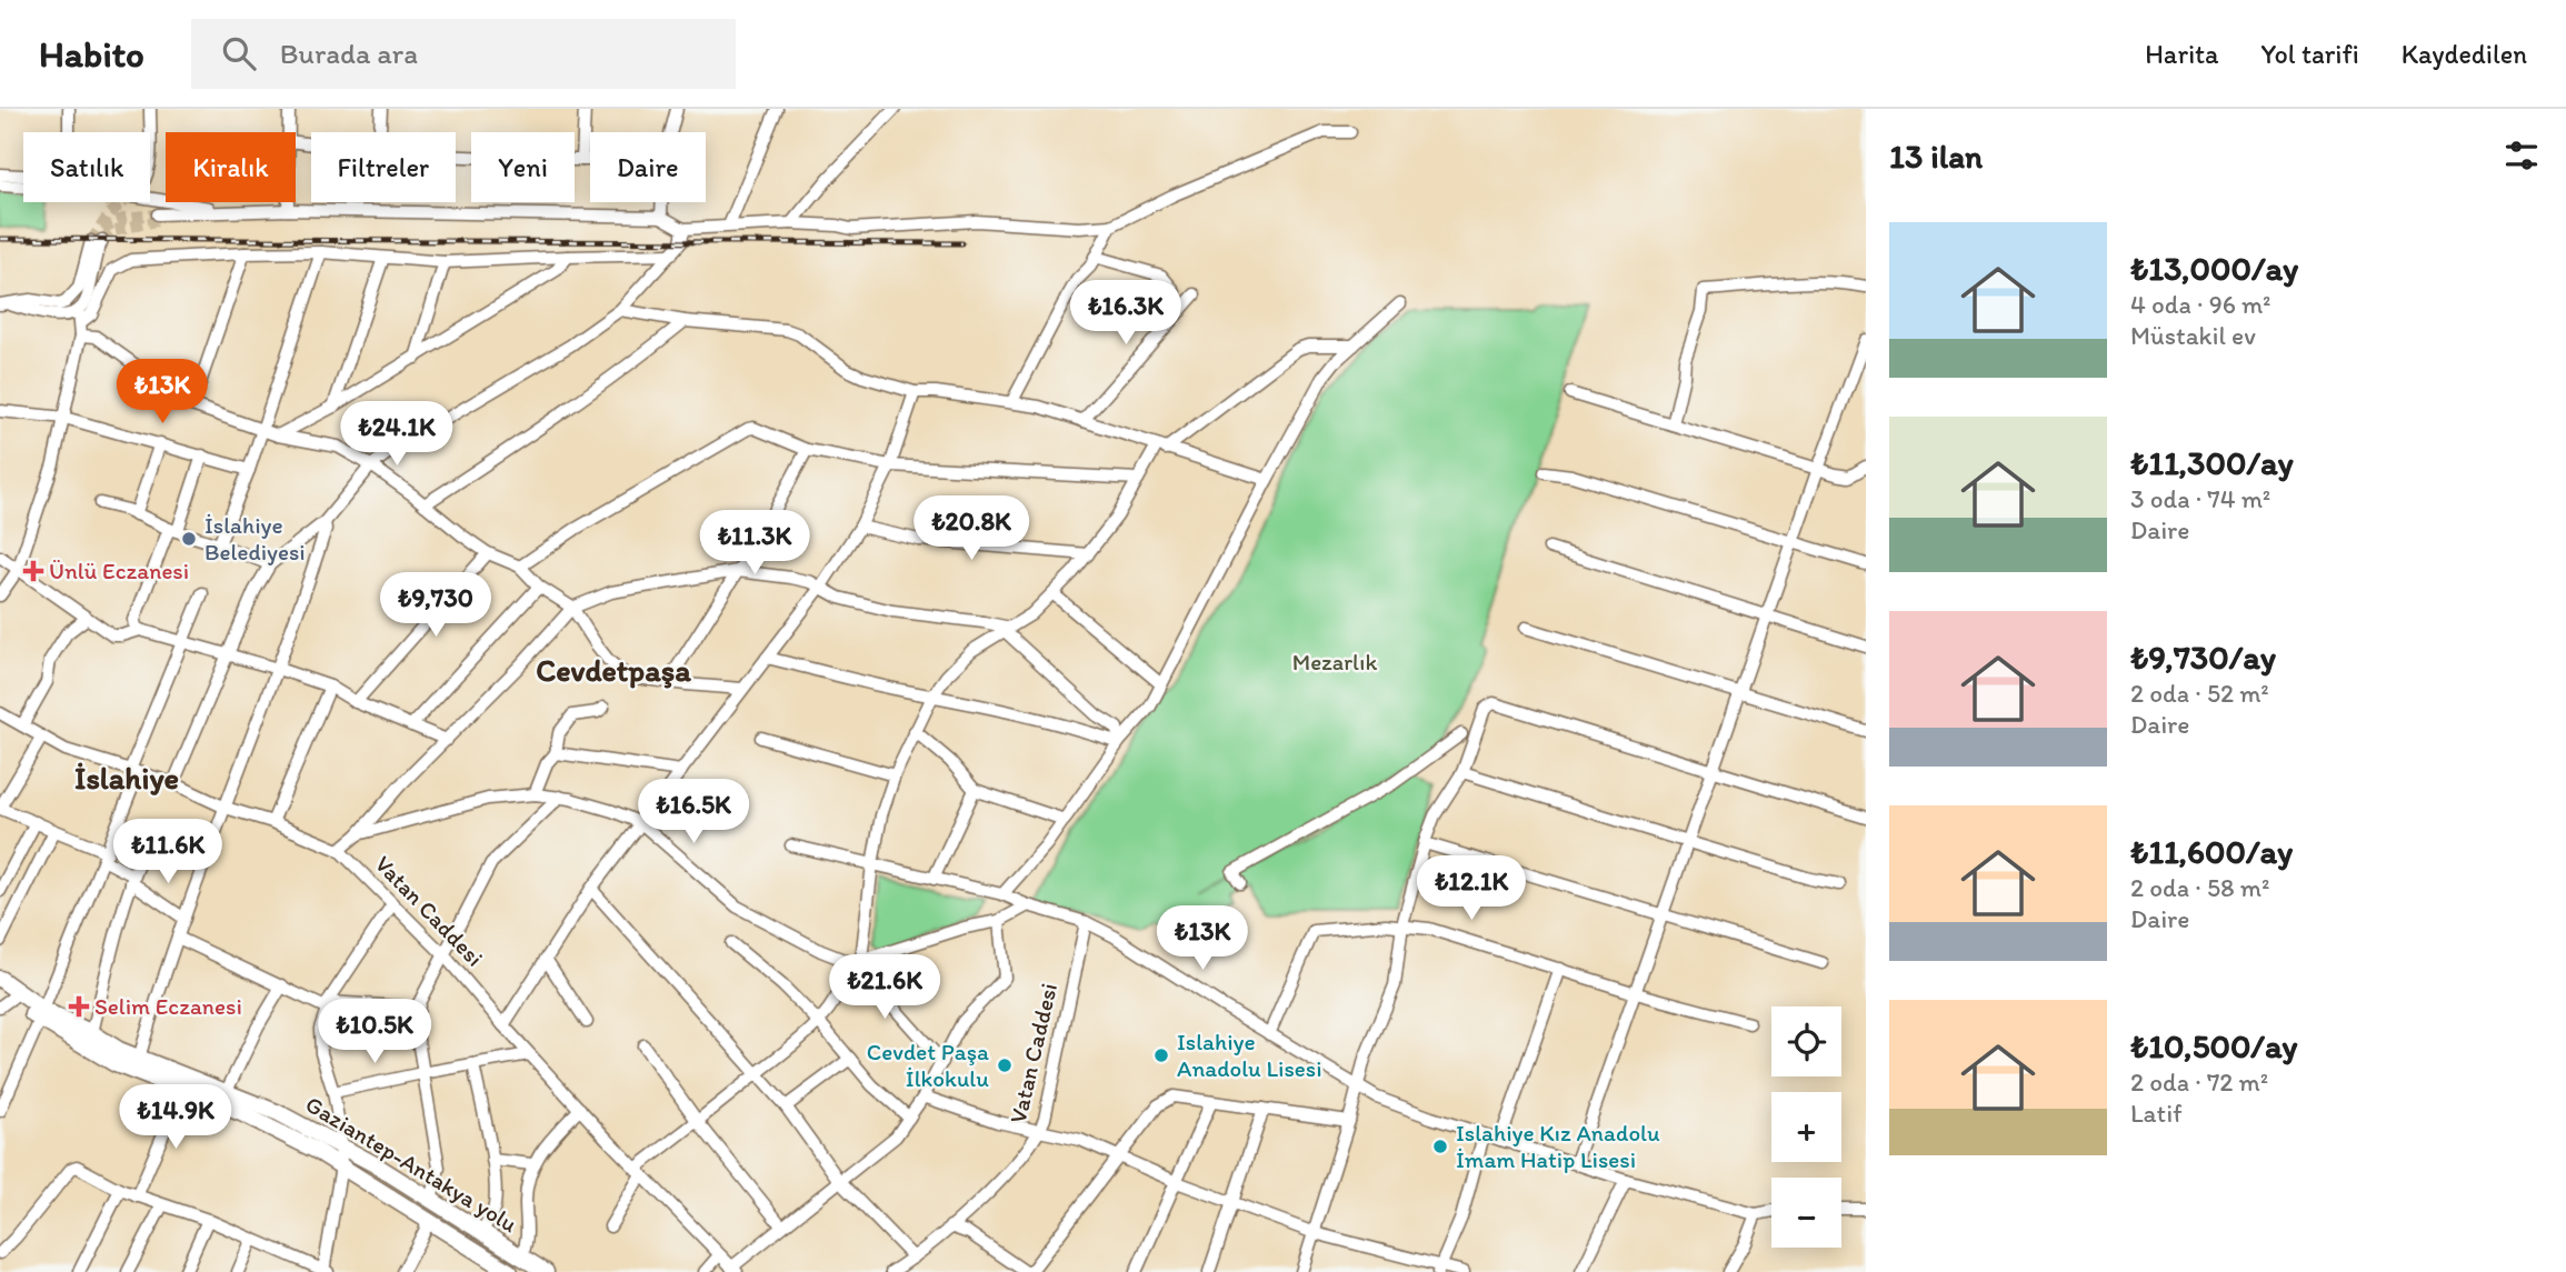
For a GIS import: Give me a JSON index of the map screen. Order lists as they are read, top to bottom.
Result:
{
  "streets": {
    "main road": ["Gaziantep-Antakya yolu"],
    "street": ["Vatan Caddesi"]
  },
  "districts": ["Cevdetpaşa", "İslahiye"],
  "parks": ["Mezarlık"],
  "places": {
    "other": [
      "İslahiye Belediyesi",
      "Islahiye Anadolu Lisesi",
      "Cevdet Paşa İlkokulu",
      "Islahiye Kız Anadolu İmam Hatip Lisesi"
    ],
    "health": ["Ünlü Eczanesi", "Selim Eczanesi"]
  },
  "page": {
    "header": "Habito",
    "search": "Burada ara",
    "nav": ["Harita", "Yol tarifi", "Kaydedilen"],
    "heading": "13 ilan",
    "chip": [
      "Satılık",
      "Kiralık",
      "Filtreler",
      "Yeni",
      "Daire"
    ],
    "list": [
      {
        "name": "₺13,000/ay",
        "note": "4 oda · 96 m² · Müstakil ev"
      },
      {
        "name": "₺11,300/ay",
        "note": "3 oda · 74 m² · Daire"
      },
      {
        "name": "₺9,730/ay",
        "note": "2 oda · 52 m² · Daire"
      },
      {
        "name": "₺11,600/ay",
        "note": "2 oda · 58 m² · Daire"
      },
      {
        "name": "₺10,500/ay",
        "note": "2 oda · 72 m² · Latif"
      }
    ],
    "price": [
      "₺16.3K",
      "₺13K",
      "₺24.1K",
      "₺20.8K",
      "₺11.3K",
      "₺9,730",
      "₺16.5K",
      "₺11.6K",
      "₺12.1K",
      "₺13K",
      "₺21.6K",
      "₺10.5K",
      "₺14.9K"
    ],
    "map_buttons": ["+", "−"]
  }
}
